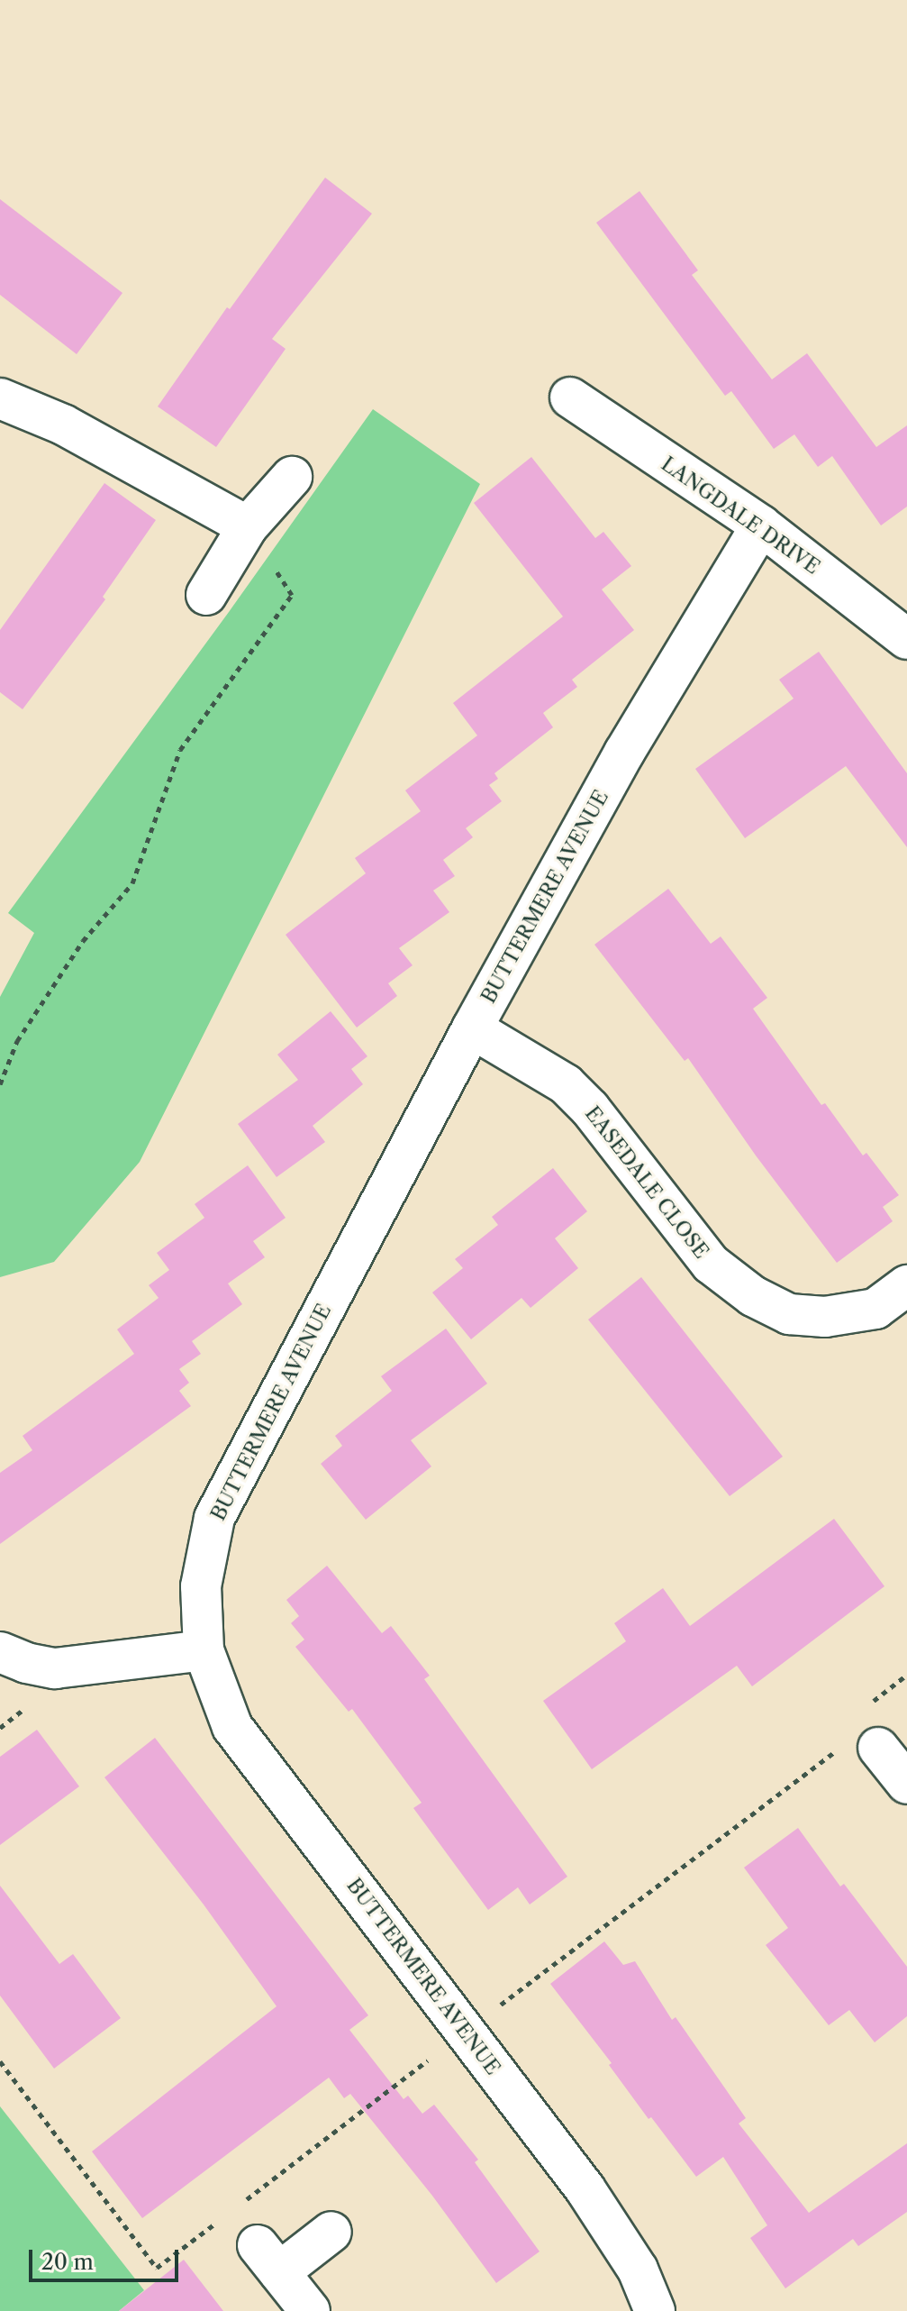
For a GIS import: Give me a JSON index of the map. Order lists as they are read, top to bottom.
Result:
{
  "streets": {
    "street": ["LANGDALE DRIVE", "BUTTERMERE AVENUE", "EASEDALE CLOSE"]
  },
  "crossings": [
    ["LANGDALE DRIVE", "BUTTERMERE AVENUE"],
    ["BUTTERMERE AVENUE", "EASEDALE CLOSE"]
  ],
  "scale_bar": "20 m"
}
